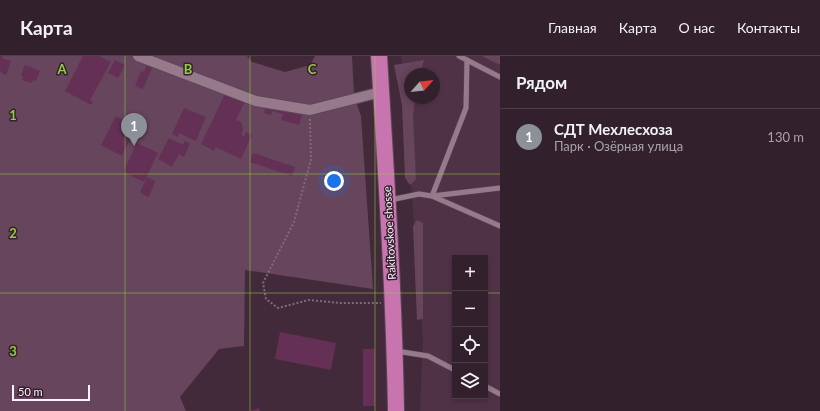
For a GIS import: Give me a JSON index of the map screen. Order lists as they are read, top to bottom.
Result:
{
  "streets": {
    "main road": ["Rakitovskoe shosse"]
  },
  "scale_bar": "50 m",
  "north": "top right",
  "page": {
    "header": "Карта",
    "nav": [
      "Главная",
      "Карта",
      "О нас",
      "Контакты"
    ],
    "heading": "Рядом",
    "list": [
      {
        "mark": "1",
        "name": "СДТ Мехлесхоза",
        "note": "Парк · Озёрная улица",
        "value": "130 m"
      }
    ],
    "pins": "1",
    "map_buttons": ["+", "−"],
    "scale": "50 m"
  },
  "grid": {
    "columns": ["A", "B", "C"],
    "rows": ["1", "2", "3"]
  }
}
